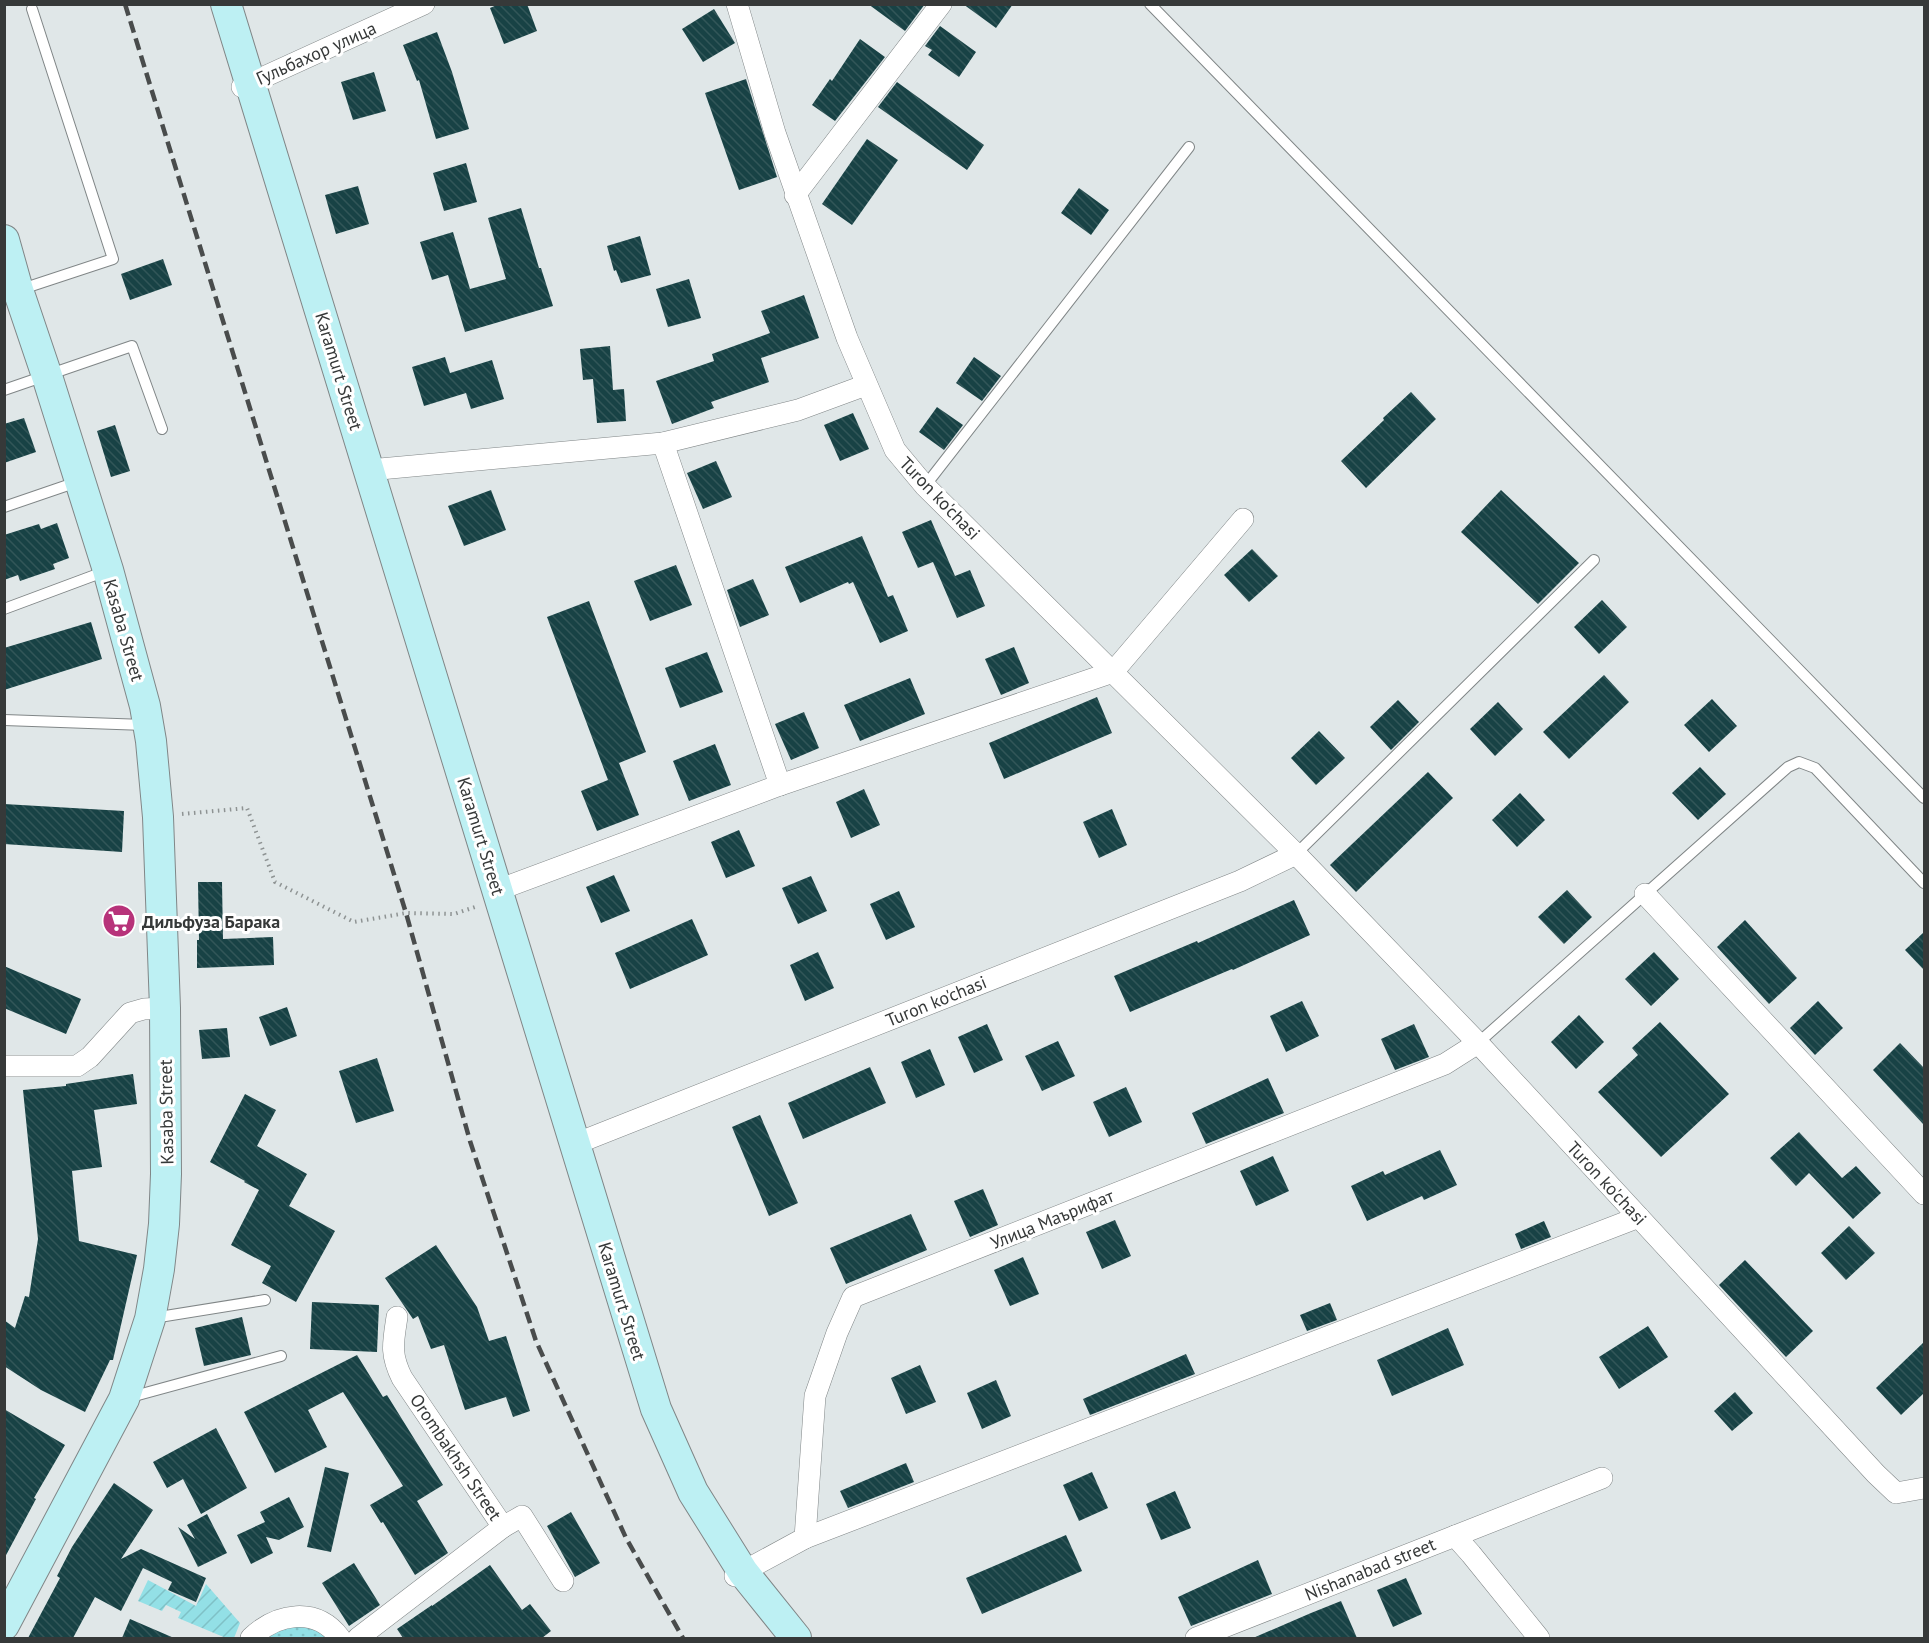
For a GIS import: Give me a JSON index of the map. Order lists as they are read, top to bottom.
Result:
{
  "streets": {
    "main road": ["Karamurt Street", "Kasaba Street"],
    "street": [
      "Гульбахор улица",
      "Turon ko'chasi",
      "Улица Маърифат",
      "Orombakhsh Street",
      "Nishanabad street"
    ]
  },
  "crossings": [
    ["Гульбахор улица", "Karamurt Street"],
    ["Karamurt Street", "Turon ko'chasi"],
    ["Turon ko'chasi", "Улица Маърифат"]
  ],
  "places": {
    "supermarket": ["Дильфуза Барака"]
  }
}
